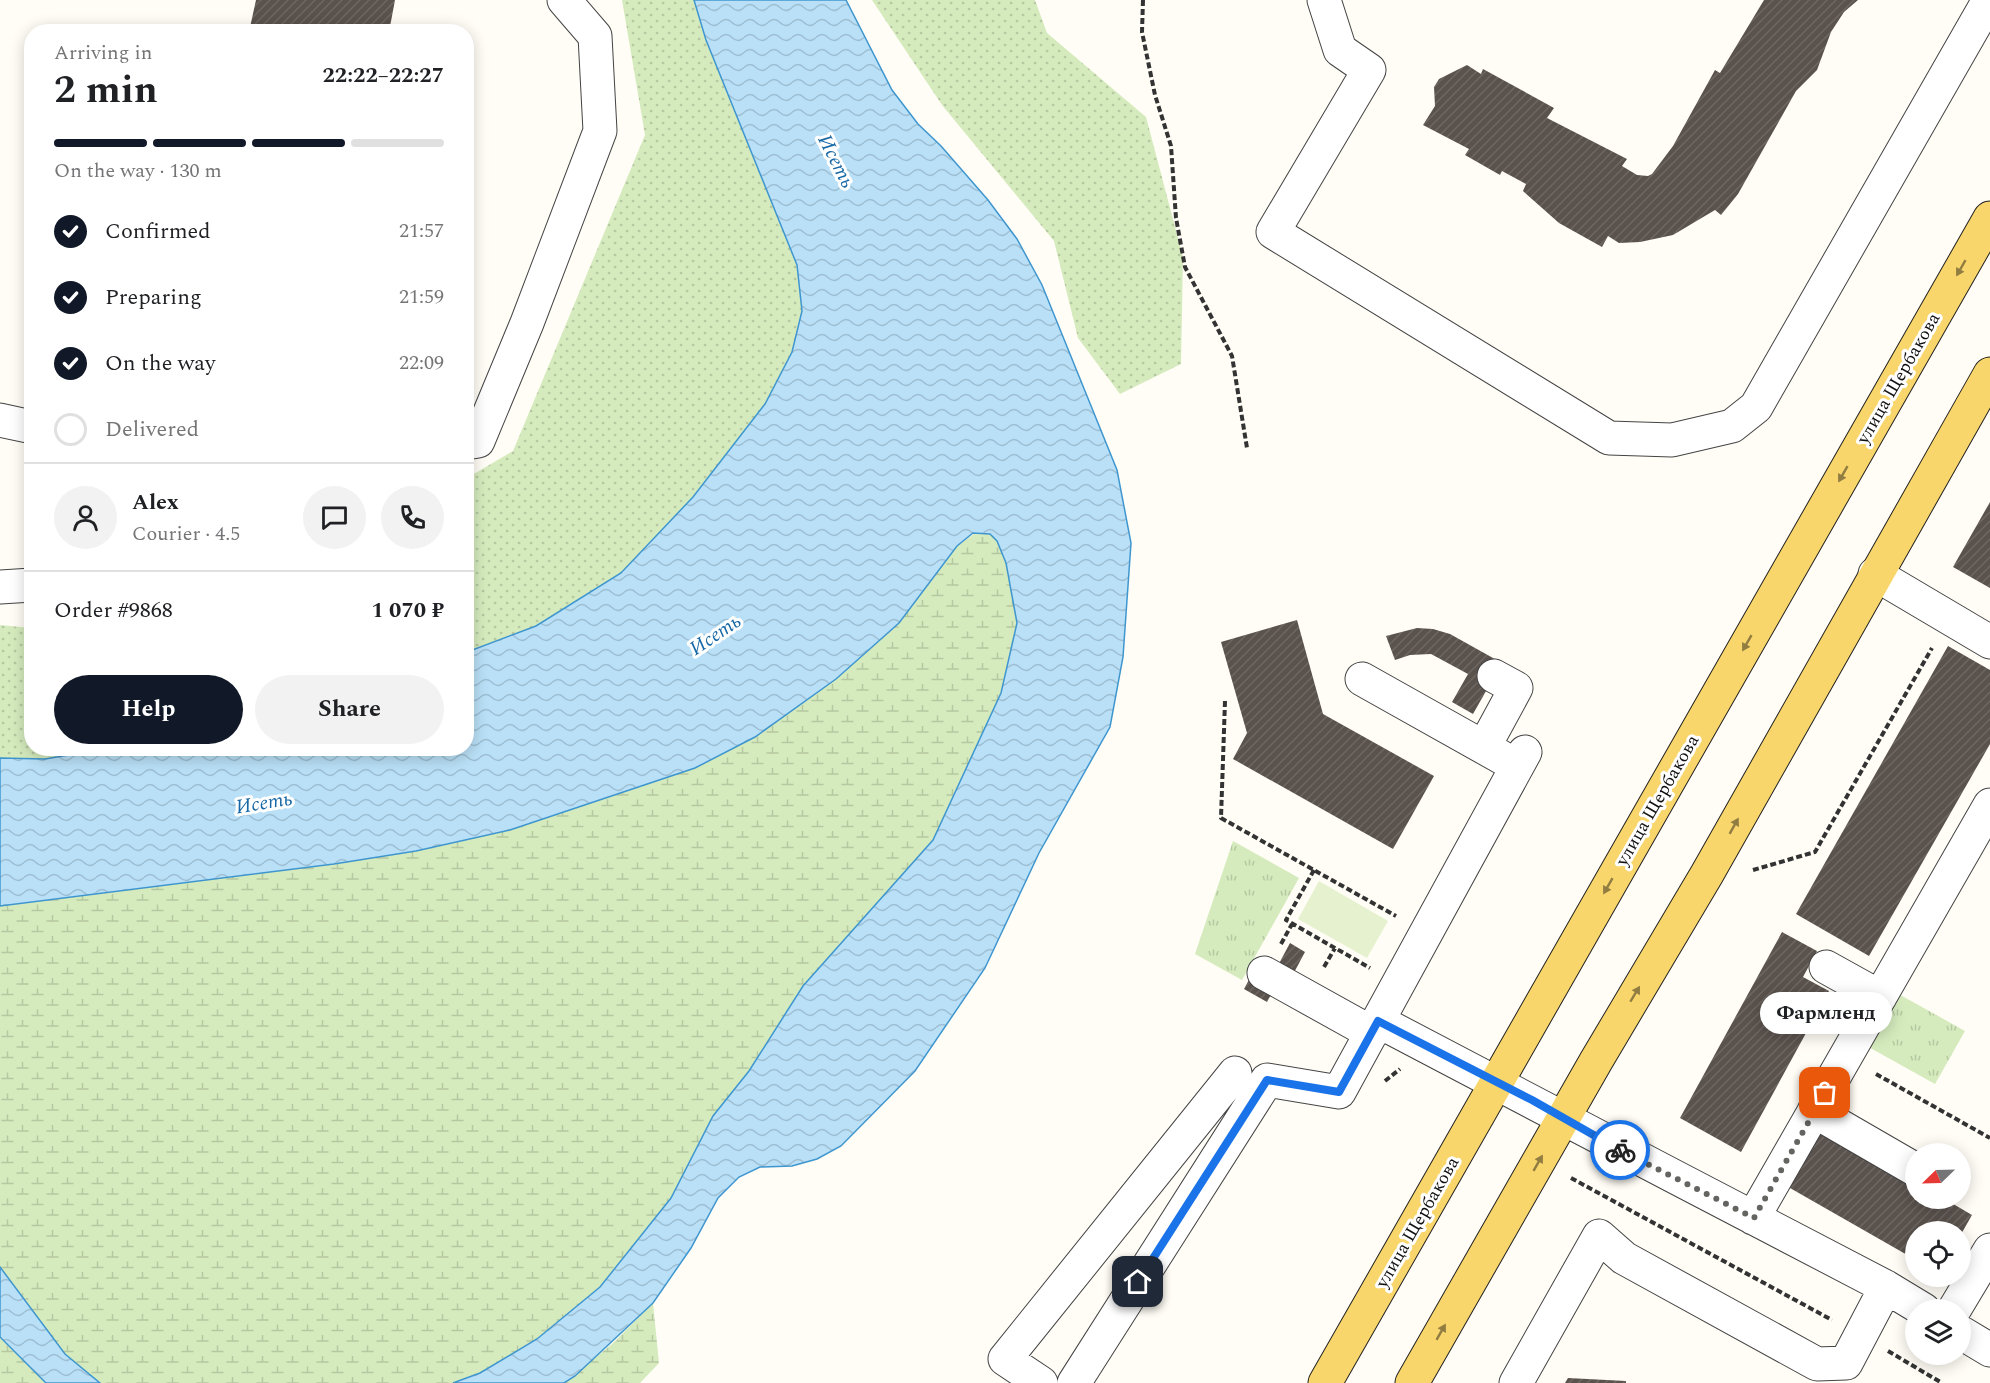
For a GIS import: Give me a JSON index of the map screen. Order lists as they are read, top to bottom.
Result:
{
  "streets": {
    "main road": ["улица Щербакова"]
  },
  "water": ["Исеть"],
  "places": ["Фармленд"],
  "north": "bottom left",
  "page": {
    "heading": ["2 min", "Arriving in", "22:22–22:27"],
    "panel": [
      "Alex",
      "Courier · 4.5",
      "Order #9868",
      "1 070 ₽"
    ],
    "bar": "On the way · 130 m",
    "list": [
      ["Confirmed", "21:57"],
      ["Preparing", "21:59"],
      ["On the way", "22:09"],
      "Delivered"
    ],
    "buttons": ["Help", "Share"],
    "bubble": "Фармленд"
  }
}
